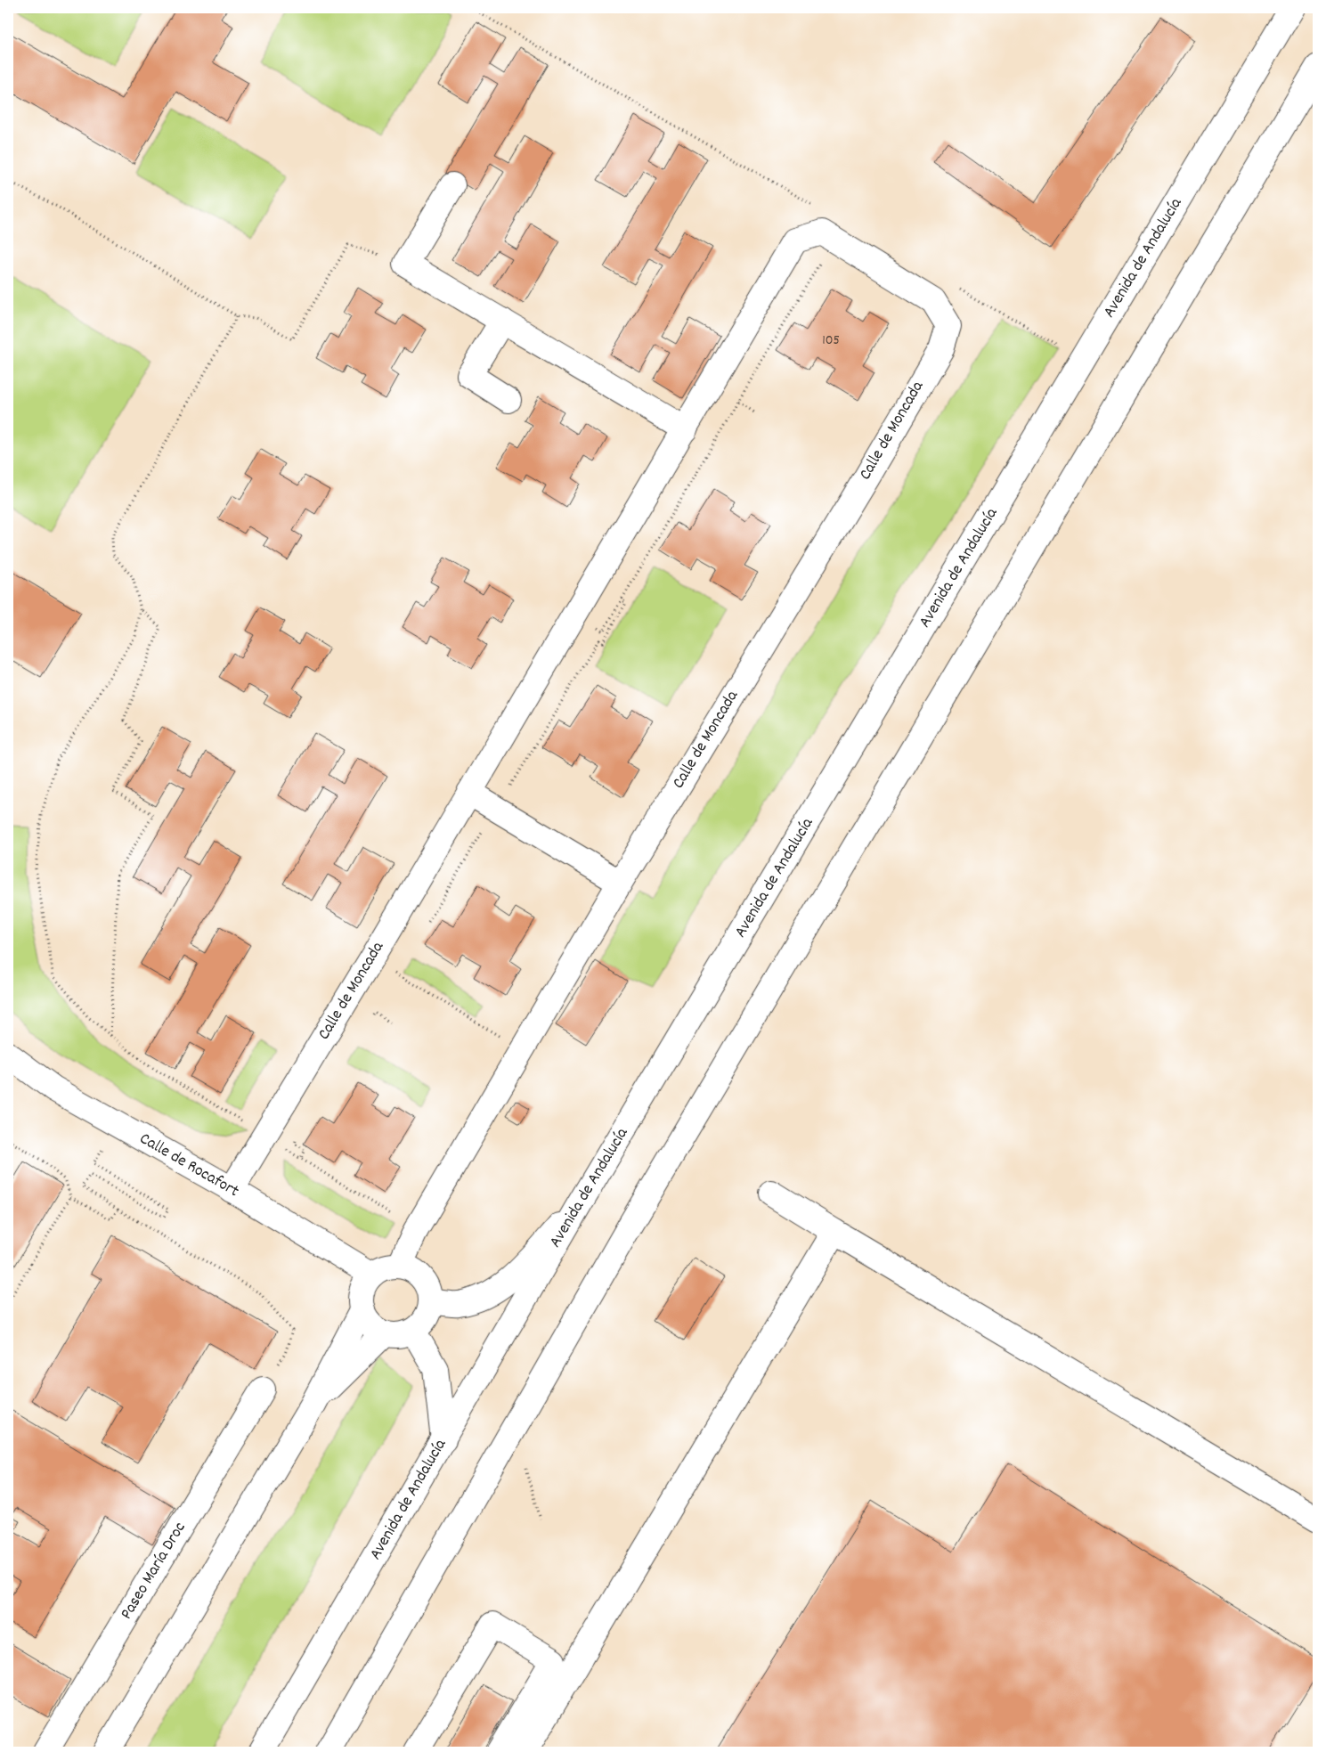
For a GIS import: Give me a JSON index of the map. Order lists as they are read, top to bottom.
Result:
{
  "streets": {
    "street": [
      "Avenida de Andalucía",
      "Calle de Moncada",
      "Calle de Rocafort",
      "Paseo María Droc"
    ]
  },
  "crossings": [
    ["Calle de Moncada", "Calle de Rocafort"]
  ],
  "house_numbers": ["105"]
}
